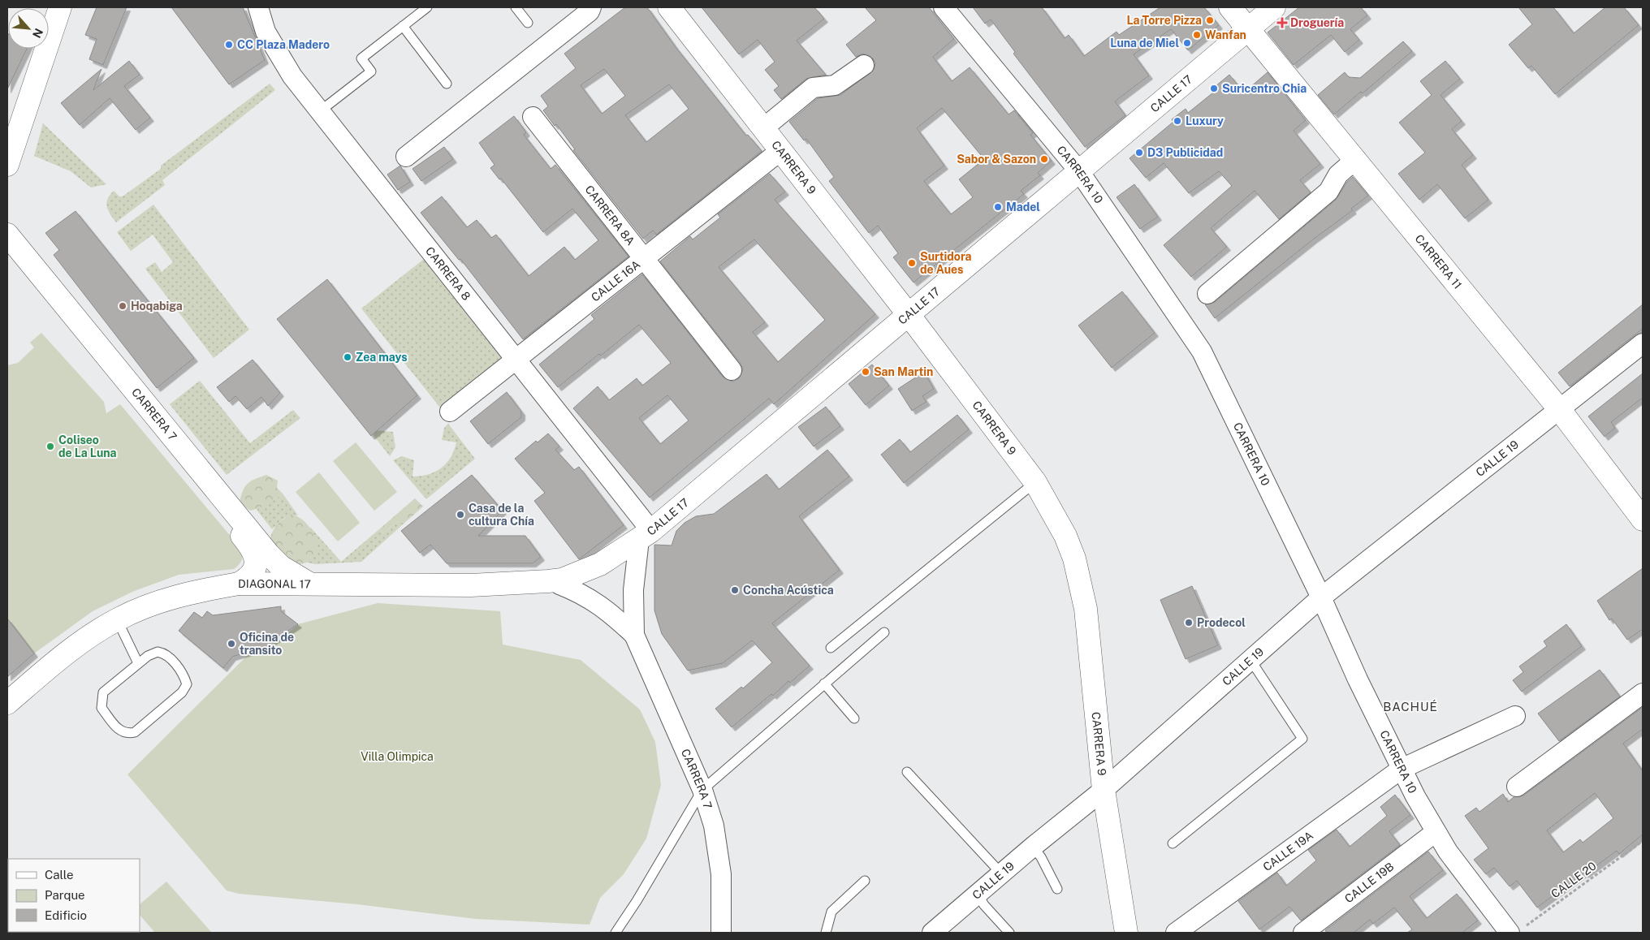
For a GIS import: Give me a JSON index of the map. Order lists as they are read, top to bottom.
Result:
{
  "streets": {
    "main road": [
      "CALLE 17",
      "CARRERA 9",
      "CARRERA 11",
      "CARRERA 7",
      "DIAGONAL 17"
    ],
    "street": [
      "CARRERA 10",
      "CARRERA 8A",
      "CARRERA 8",
      "CALLE 16A",
      "CALLE 19",
      "CALLE 19A",
      "CALLE 19B"
    ],
    "path": ["CALLE 20"]
  },
  "crossings": [
    ["CALLE 17", "CARRERA 9"],
    ["CALLE 17", "CARRERA 10"],
    ["CALLE 17", "CARRERA 11"],
    ["CALLE 17", "CARRERA 8"],
    ["CALLE 17", "CARRERA 7"],
    ["CALLE 17", "DIAGONAL 17"],
    ["CARRERA 9", "CALLE 16A"],
    ["CARRERA 9", "CALLE 19"],
    ["CARRERA 10", "CALLE 19"],
    ["CARRERA 10", "CALLE 19A"],
    ["CARRERA 10", "CALLE 20"],
    ["CARRERA 10", "CALLE 19B"],
    ["CARRERA 8A", "CALLE 16A"],
    ["CARRERA 11", "CALLE 19"],
    ["CARRERA 8", "CALLE 16A"],
    ["CARRERA 8", "CARRERA 7"],
    ["CARRERA 7", "DIAGONAL 17"]
  ],
  "districts": ["BACHUÉ"],
  "parks": ["Villa Olimpica"],
  "places": {
    "other": [
      "La Torre Pizza",
      "Wanfan",
      "Luna de Miel",
      "CC Plaza Madero",
      "Suricentro Chia",
      "Luxury",
      "D3 Publicidad",
      "Sabor & Sazon",
      "Madel",
      "Surtidora de Aues",
      "Hoqabiga",
      "Zea mays",
      "San Martin",
      "Coliseo de La Luna",
      "Casa de la cultura Chía",
      "Concha Acústica",
      "Prodecol",
      "Oficina de transito"
    ],
    "health": ["Droguería"]
  },
  "legend": ["Calle", "Parque", "Edificio"],
  "north": "bottom right"
}
